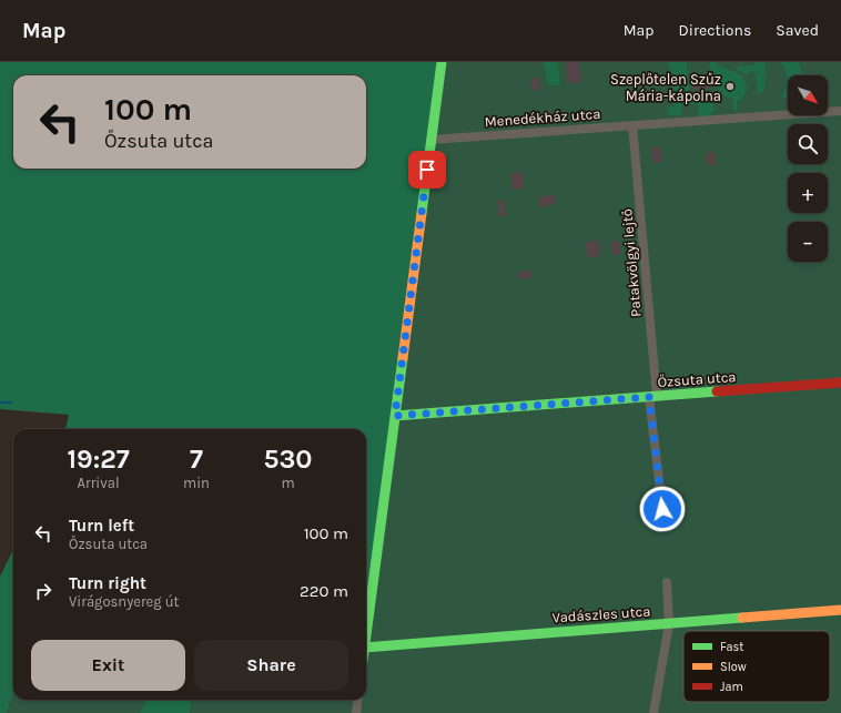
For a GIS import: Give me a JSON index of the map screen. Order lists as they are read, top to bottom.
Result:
{
  "streets": {
    "street": [
      "Menedékház utca",
      "Patakvölgyi lejtő",
      "Őzsuta utca",
      "Vadászles utca"
    ]
  },
  "crossings": [
    ["Menedékház utca", "Patakvölgyi lejtő"],
    ["Patakvölgyi lejtő", "Őzsuta utca"]
  ],
  "places": ["Szeplőtelen Szűz Mária-kápolna"],
  "legend": ["Fast", "Slow", "Jam"],
  "north": "bottom right",
  "page": {
    "header": "Map",
    "nav": ["Map", "Directions", "Saved"],
    "map_buttons": ["+", "−"],
    "turn": ["100 m", "Őzsuta utca"],
    "eta": [
      "19:27",
      "Arrival",
      "7",
      "min",
      "530",
      "m"
    ],
    "list": [
      {
        "name": "Turn left",
        "note": "Őzsuta utca",
        "value": "100 m"
      },
      {
        "name": "Turn right",
        "note": "Virágosnyereg út",
        "value": "220 m"
      }
    ],
    "buttons": ["Exit", "Share"]
  }
}
